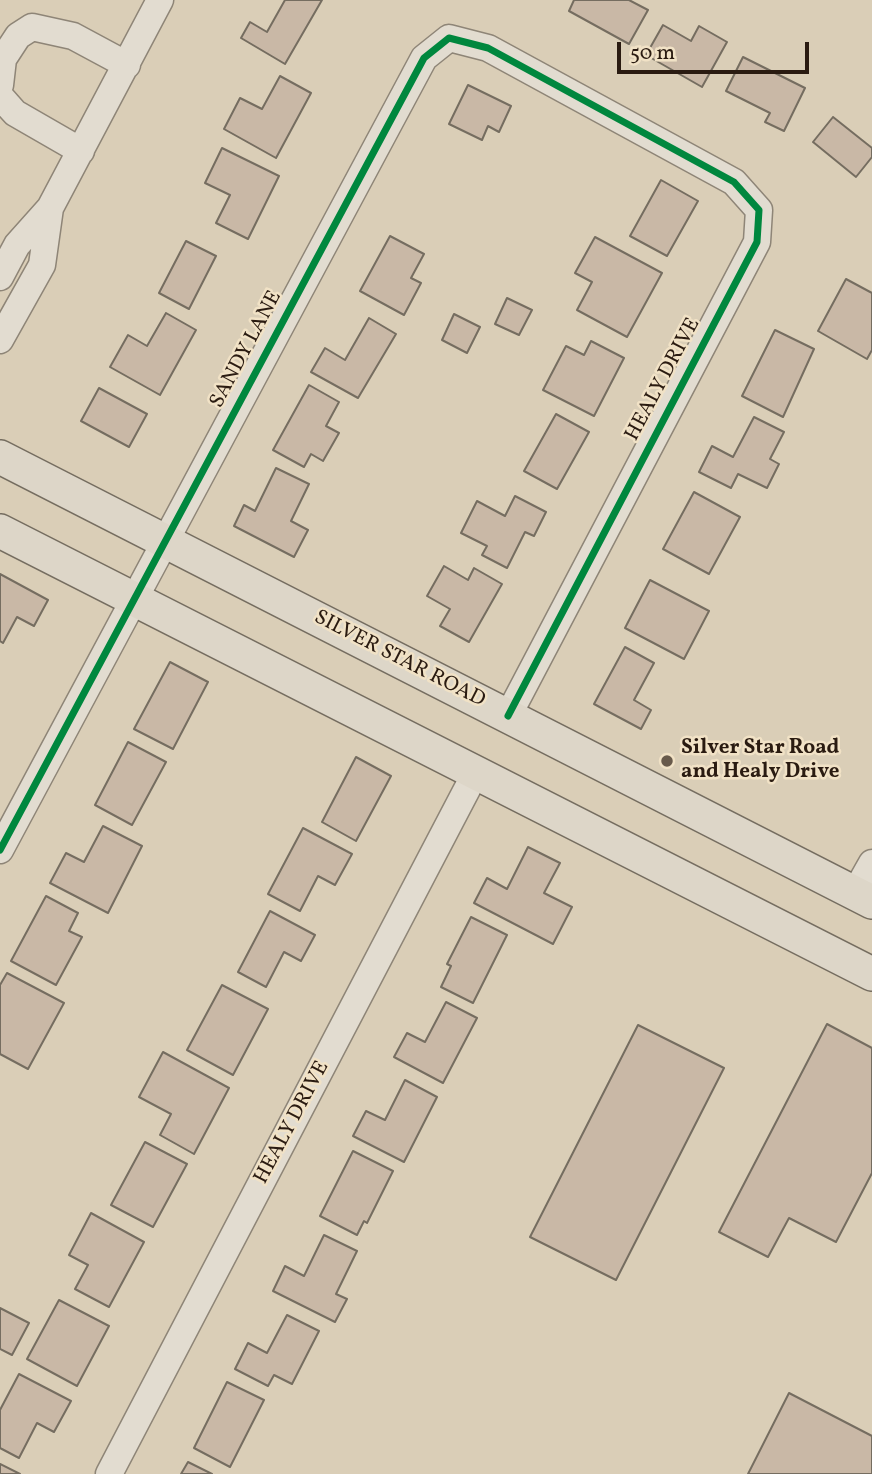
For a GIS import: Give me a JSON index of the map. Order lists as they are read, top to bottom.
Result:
{
  "streets": {
    "main road": ["SILVER STAR ROAD"],
    "street": ["SANDY LANE", "HEALY DRIVE"]
  },
  "crossings": [
    ["SANDY LANE", "HEALY DRIVE"],
    ["SANDY LANE", "SILVER STAR ROAD"],
    ["HEALY DRIVE", "SILVER STAR ROAD"]
  ],
  "places": ["Silver Star Road and Healy Drive"],
  "scale_bar": "50 m"
}
